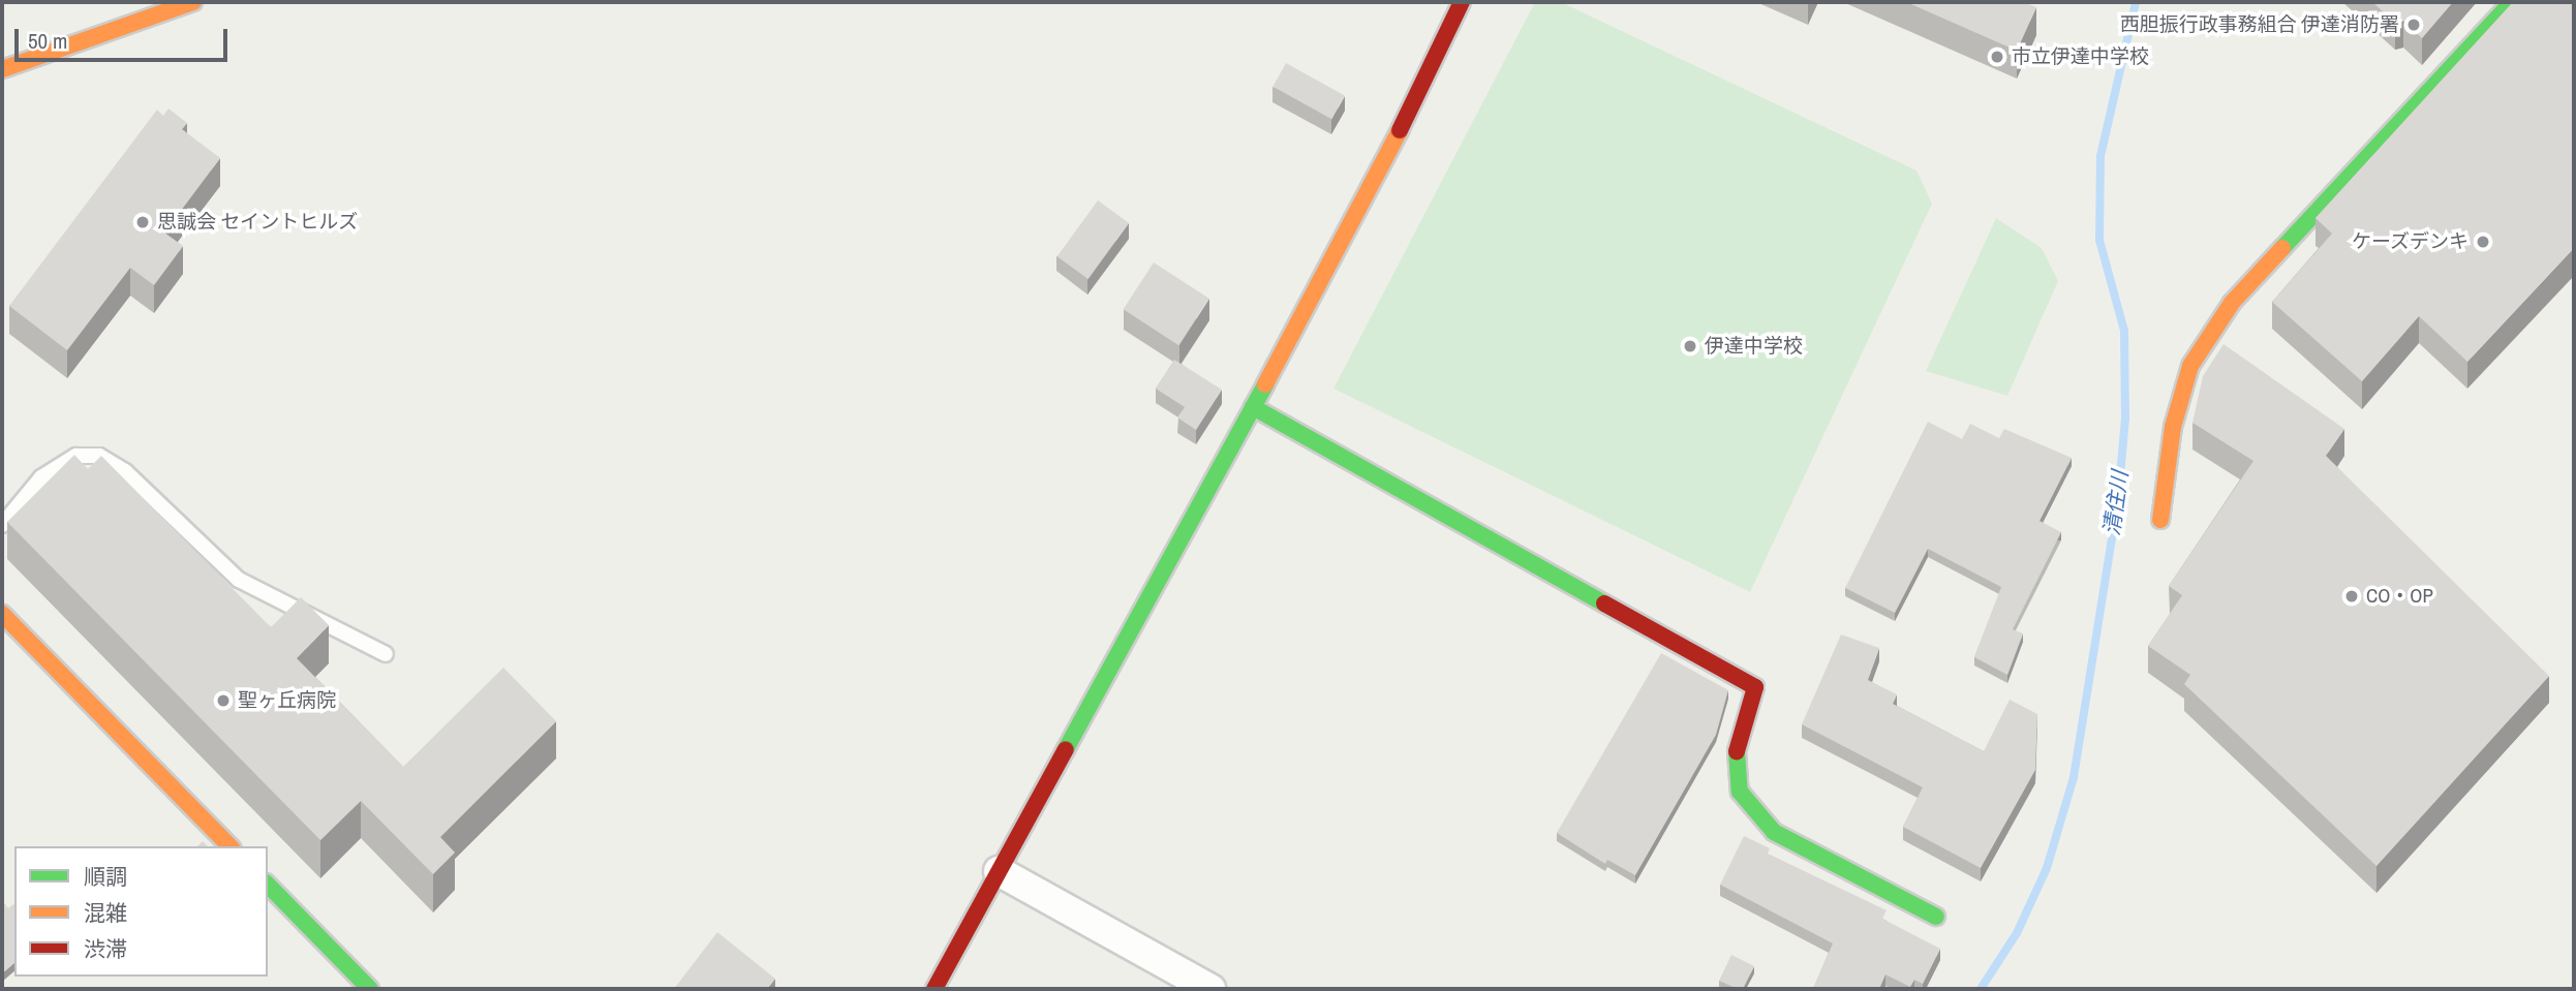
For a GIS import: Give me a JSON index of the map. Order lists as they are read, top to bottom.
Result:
{
  "water": ["清住川"],
  "places": [
    "西胆振行政事務組合 伊達消防署",
    "市立伊達中学校",
    "思誠会 セイントヒルズ",
    "ケーズデンキ",
    "伊達中学校",
    "CO・OP",
    "聖ヶ丘病院"
  ],
  "legend": ["順調", "混雑", "渋滞"],
  "scale_bar": "50 m"
}
